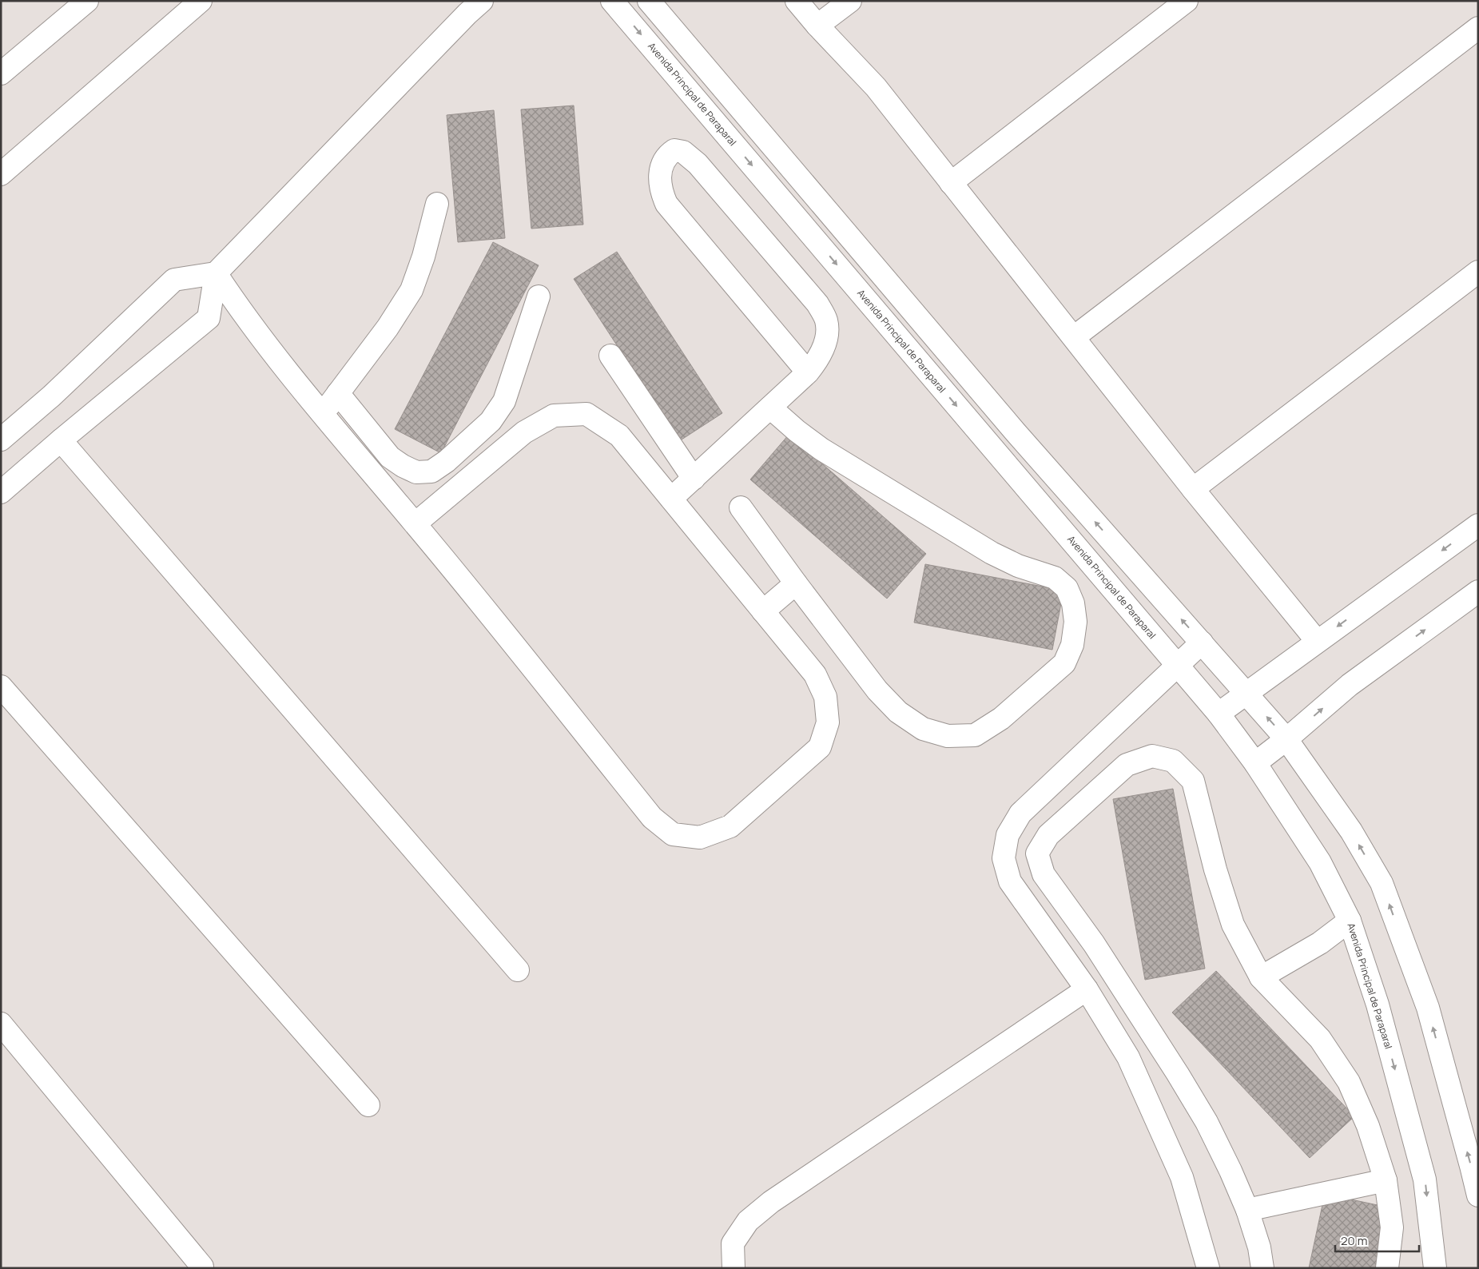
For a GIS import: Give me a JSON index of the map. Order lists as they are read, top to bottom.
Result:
{
  "streets": {
    "street": ["Avenida Principal de Paraparal"]
  },
  "scale_bar": "20 m"
}
